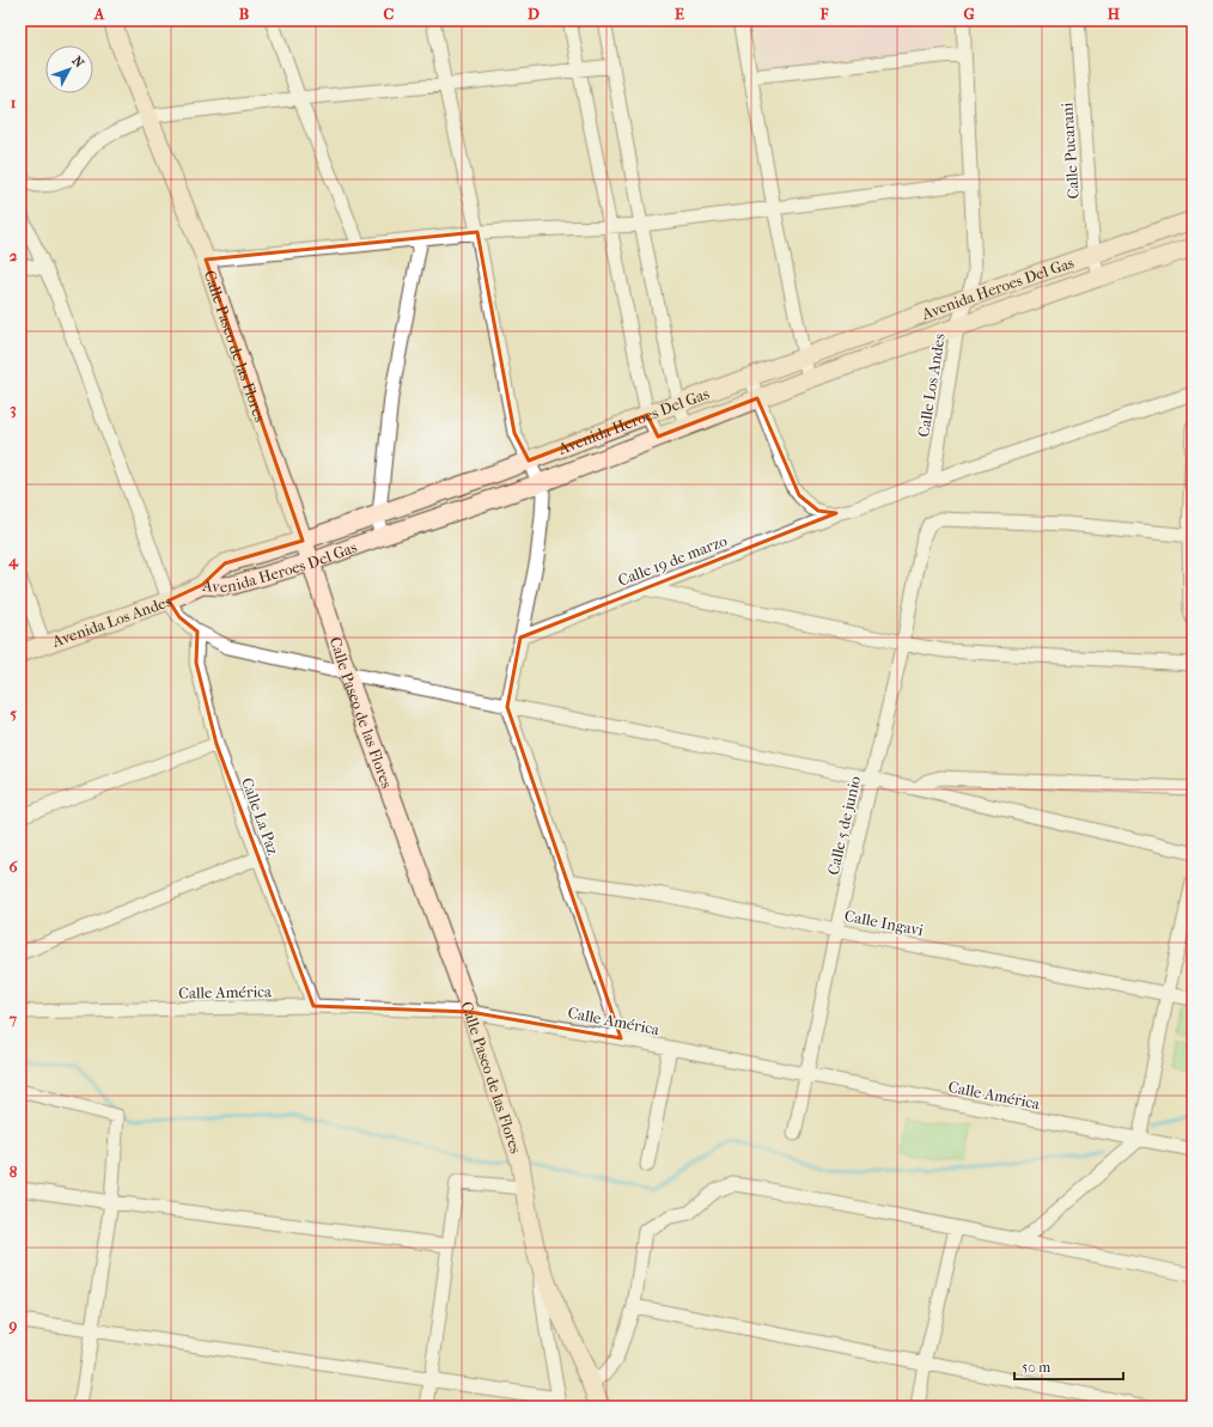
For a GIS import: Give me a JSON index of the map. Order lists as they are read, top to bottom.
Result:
{
  "streets": {
    "street": [
      "Calle Pucarani",
      "Avenida Heroes Del Gas",
      "Calle Paseo de las Flores",
      "Calle Los Andes",
      "Calle 19 de marzo",
      "Avenida Los Andes",
      "Calle La Paz",
      "Calle 5 de junio",
      "Calle Ingavi",
      "Calle América"
    ]
  },
  "crossings": [
    ["Calle Pucarani", "Avenida Heroes Del Gas"],
    ["Avenida Heroes Del Gas", "Calle Paseo de las Flores"],
    ["Avenida Heroes Del Gas", "Calle Los Andes"],
    ["Avenida Heroes Del Gas", "Avenida Los Andes"],
    ["Calle Paseo de las Flores", "Calle América"],
    ["Calle Los Andes", "Calle 19 de marzo"],
    ["Calle La Paz", "Calle América"],
    ["Calle 5 de junio", "Calle Ingavi"],
    ["Calle 5 de junio", "Calle América"]
  ],
  "scale_bar": "50 m",
  "north": "top right",
  "grid": {
    "columns": [
      "A",
      "B",
      "C",
      "D",
      "E",
      "F",
      "G",
      "H"
    ],
    "rows": [
      "1",
      "2",
      "3",
      "4",
      "5",
      "6",
      "7",
      "8",
      "9"
    ]
  }
}
